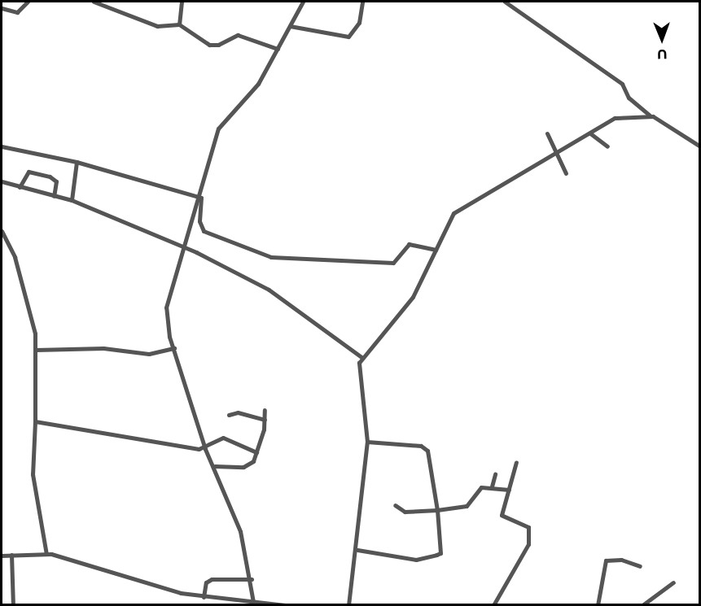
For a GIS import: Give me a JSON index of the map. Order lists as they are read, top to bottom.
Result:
{
  "north": "bottom"
}
